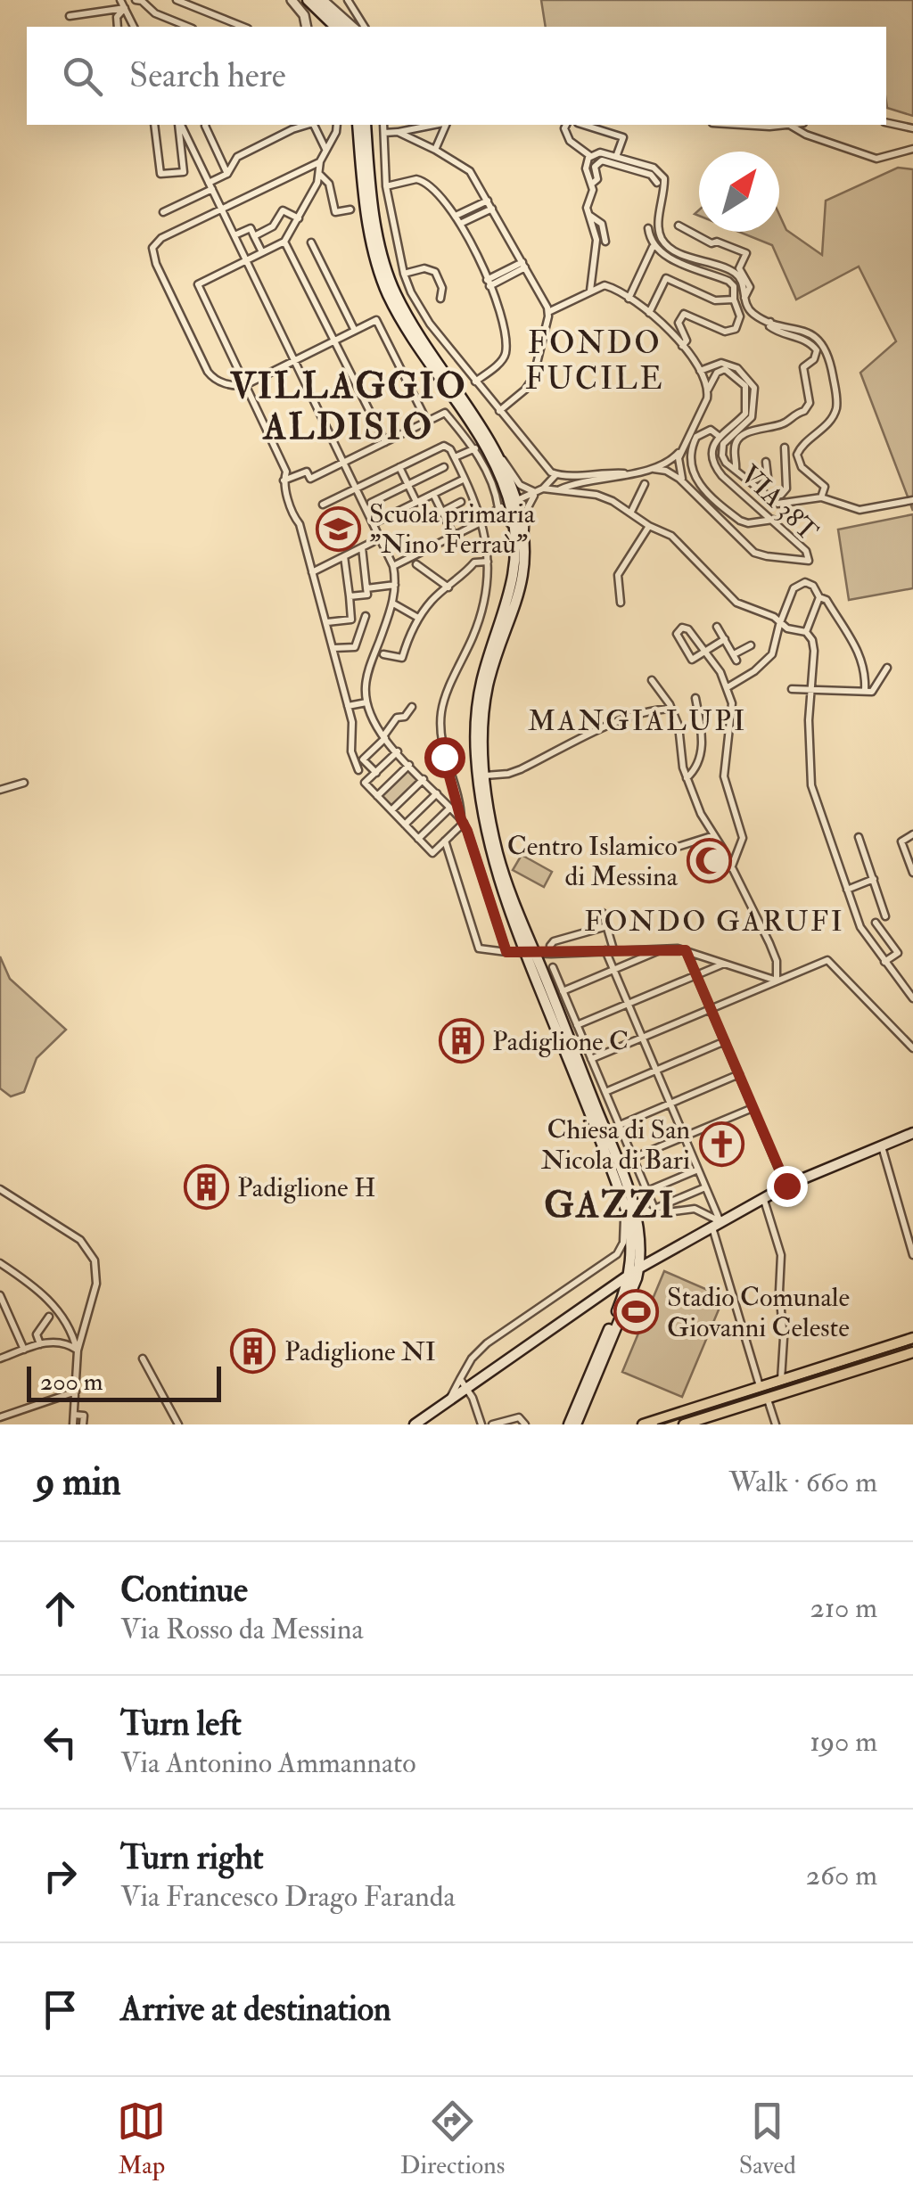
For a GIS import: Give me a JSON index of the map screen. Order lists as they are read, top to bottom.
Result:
{
  "streets": {
    "street": ["VIA 38T"]
  },
  "districts": [
    "FONDO FUCILE",
    "VILLAGGIO ALDISIO",
    "MANGIALUPI",
    "FONDO GARUFI",
    "GAZZI"
  ],
  "places": {
    "school or university": ["Scuola primaria \"Nino Ferraù\""],
    "mosque": ["Centro Islamico di Messina"],
    "building": ["Padiglione C", "Padiglione H", "Padiglione NI"],
    "church": ["Chiesa di San Nicola di Bari"],
    "sports": ["Stadio Comunale Giovanni Celeste"]
  },
  "scale_bar": "200 m",
  "north": "top right",
  "page": {
    "search": "Search here",
    "scale": "200 m",
    "heading": ["9 min", "Walk · 660 m"],
    "list": [
      ["Continue", "Via Rosso da Messina", "210 m"],
      ["Turn left", "Via Antonino Ammannato", "190 m"],
      ["Turn right", "Via Francesco Drago Faranda", "260 m"],
      "Arrive at destination"
    ],
    "nav": ["Map", "Directions", "Saved"]
  }
}
